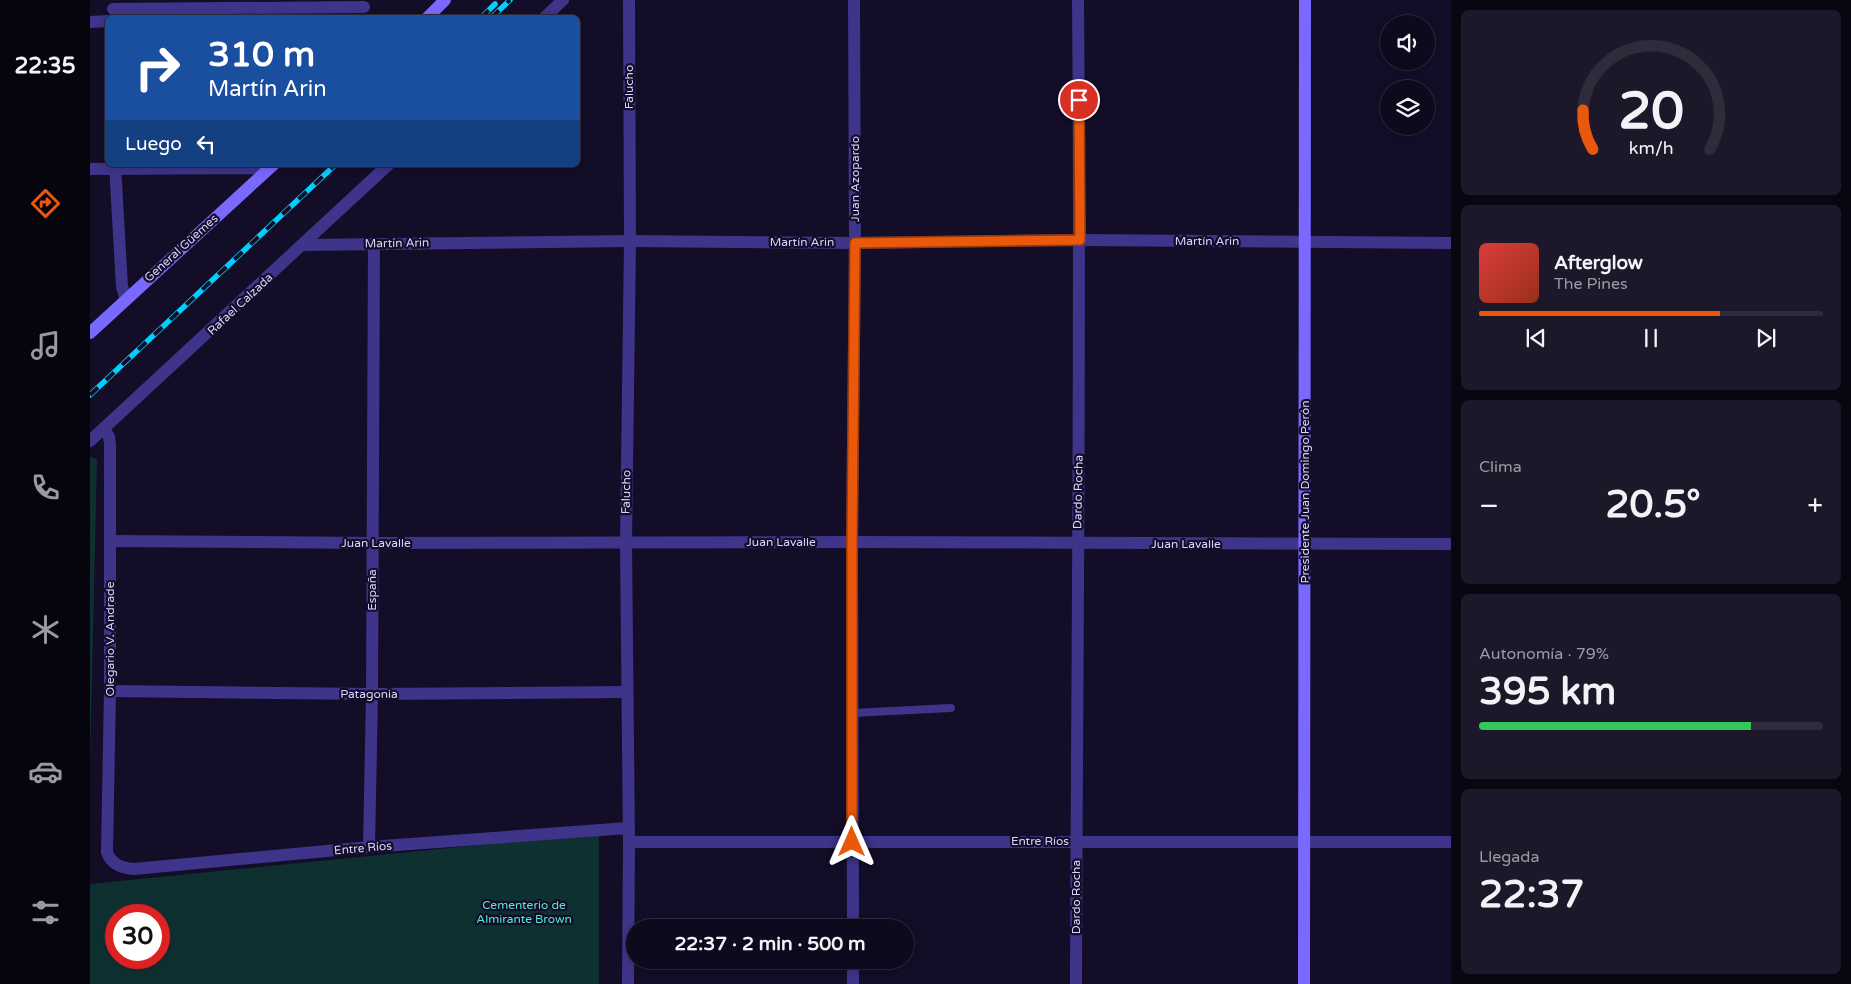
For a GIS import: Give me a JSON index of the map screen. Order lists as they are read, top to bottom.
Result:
{
  "streets": {
    "street": [
      "Falucho",
      "Juan Azopardo",
      "Martín Arin",
      "General Güemes",
      "Rafael Calzada",
      "Dardo Rocha",
      "Presidente Juan Domingo Perón",
      "Juan Lavalle",
      "España",
      "Olegario V. Andrade",
      "Patagonia",
      "Entre Ríos"
    ]
  },
  "crossings": [
    ["Falucho", "Martín Arin"],
    ["Falucho", "Juan Lavalle"],
    ["Falucho", "Patagonia"],
    ["Falucho", "Entre Ríos"],
    ["Juan Azopardo", "Martín Arin"],
    ["Juan Azopardo", "Juan Lavalle"],
    ["Juan Azopardo", "Entre Ríos"],
    ["Martín Arin", "Rafael Calzada"],
    ["Martín Arin", "Dardo Rocha"],
    ["Martín Arin", "Presidente Juan Domingo Perón"],
    ["Martín Arin", "España"],
    ["Rafael Calzada", "Olegario V. Andrade"],
    ["Dardo Rocha", "Juan Lavalle"],
    ["Dardo Rocha", "Entre Ríos"],
    ["Presidente Juan Domingo Perón", "Juan Lavalle"],
    ["Presidente Juan Domingo Perón", "Entre Ríos"],
    ["Juan Lavalle", "España"],
    ["Juan Lavalle", "Olegario V. Andrade"],
    ["España", "Patagonia"],
    ["España", "Entre Ríos"],
    ["Olegario V. Andrade", "Patagonia"],
    ["Olegario V. Andrade", "Entre Ríos"]
  ],
  "parks": ["Cementerio de Almirante Brown"],
  "page": {
    "tabs": "22:35",
    "turn": ["310 m", "Martín Arin"],
    "then": "Luego",
    "song": ["Afterglow", "The Pines"],
    "tile": [
      "Clima",
      ["Autonomía · 79%", "395 km"],
      ["Llegada", "22:37"]
    ],
    "heat": ["−", "20.5°", "+"],
    "limit": "30",
    "trip": "22:37 · 2 min · 500 m",
    "gauge": ["20", "km/h"]
  }
}
